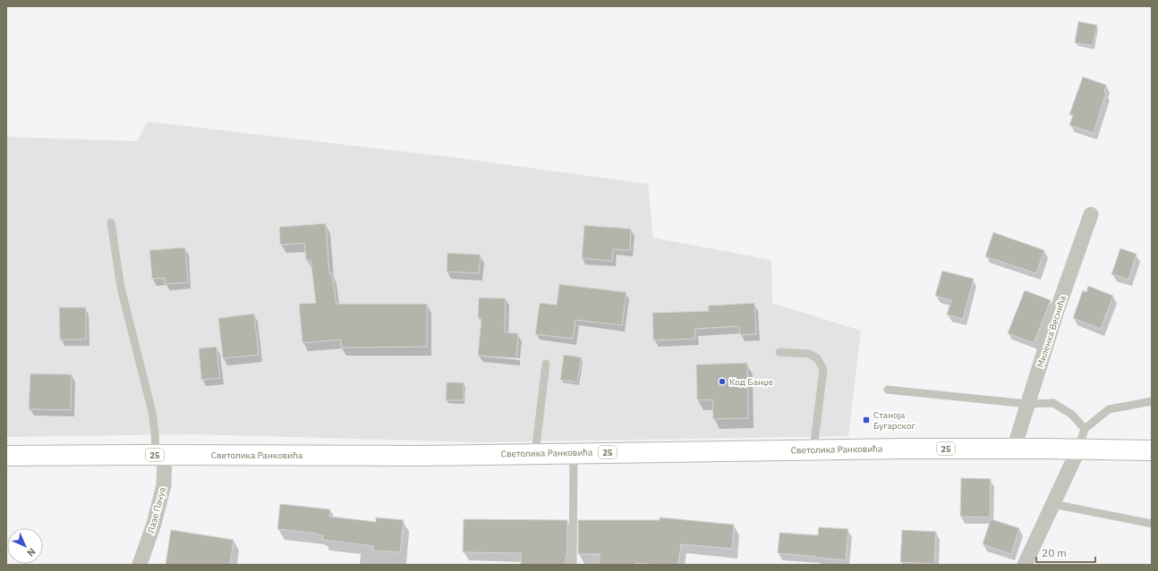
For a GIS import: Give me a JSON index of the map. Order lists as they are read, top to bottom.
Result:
{
  "streets": {
    "main road": ["25", "Светолика Ранковића"],
    "street": ["Миленка Веснића", "Лазе Пачуа"]
  },
  "crossings": [
    ["Миленка Веснића", "Светолика Ранковића"],
    ["Светолика Ранковића", "Лазе Пачуа"]
  ],
  "places": {
    "other": ["Код Банџе"],
    "transit": ["Станоја Бугарског"]
  },
  "scale_bar": "20 m",
  "north": "bottom right"
}
